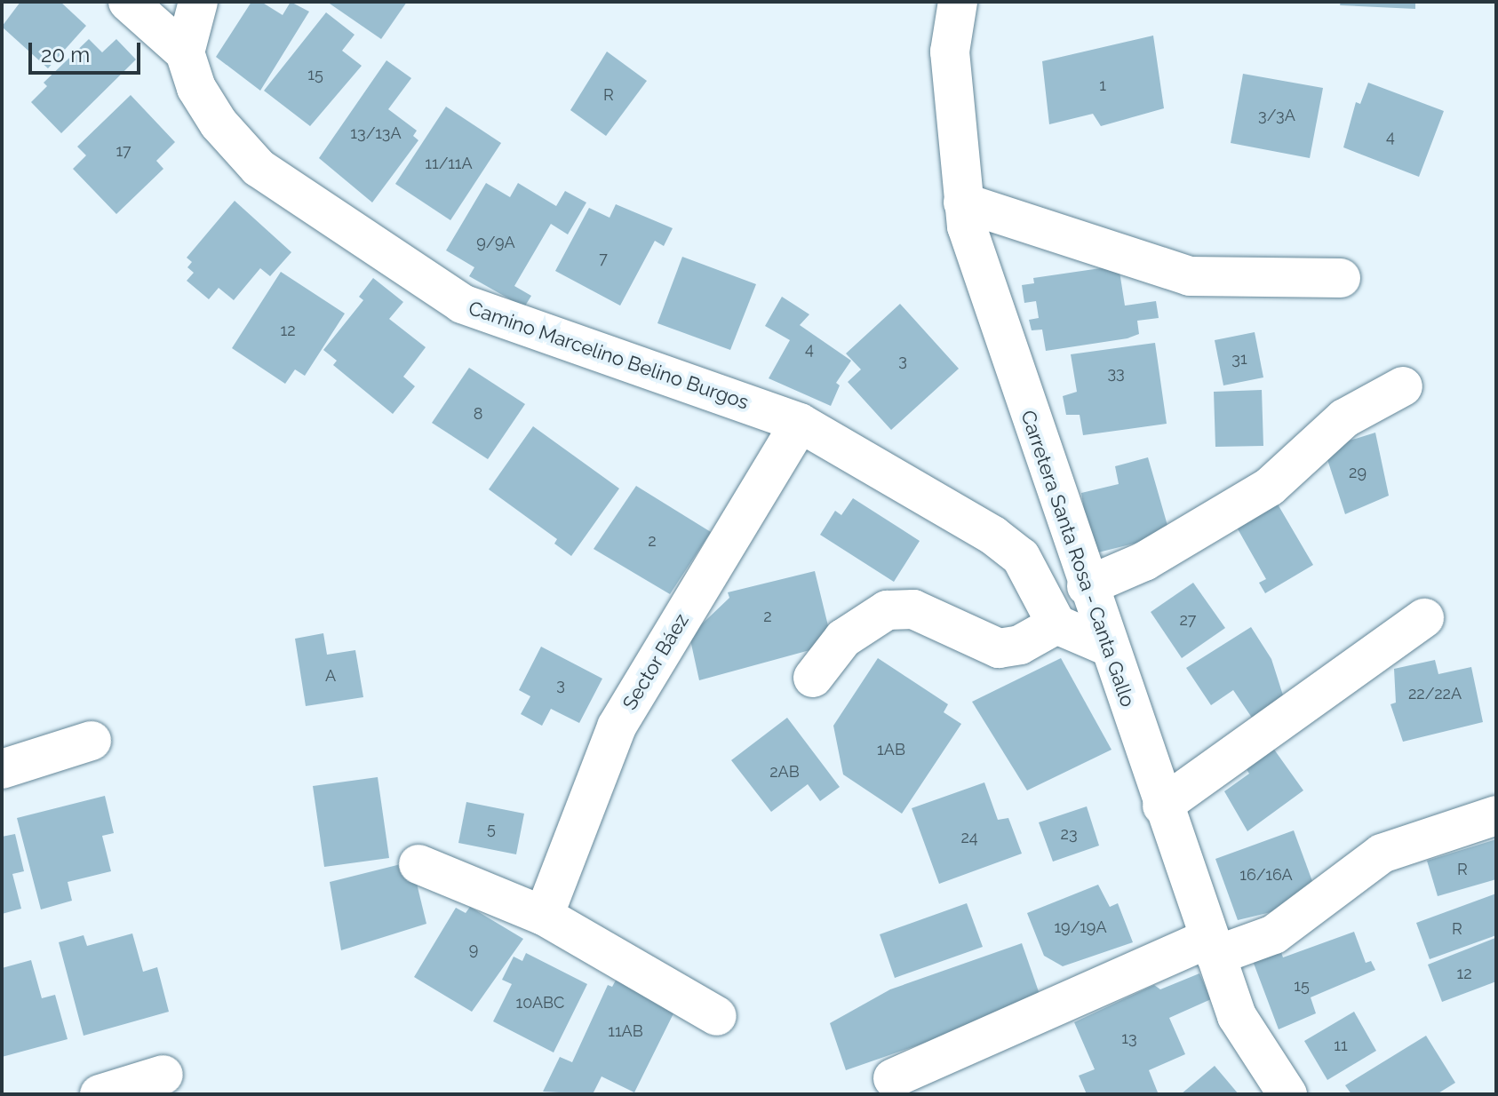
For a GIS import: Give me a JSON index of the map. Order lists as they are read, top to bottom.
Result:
{
  "streets": {
    "street": ["Camino Marcelino Belino Burgos", "Carretera Santa Rosa - Canta Gallo", "Sector Báez"]
  },
  "crossings": [
    ["Camino Marcelino Belino Burgos", "Sector Báez"]
  ],
  "house_numbers": [
    "15",
    "1",
    "R",
    "3/3A",
    "13/13A",
    "4",
    "17",
    "11/11A",
    "9/9A",
    "7",
    "12",
    "4",
    "31",
    "3",
    "33",
    "8",
    "29",
    "2",
    "2",
    "27",
    "A",
    "3",
    "22/22A",
    "1AB",
    "2AB",
    "5",
    "23",
    "24",
    "R",
    "16/16A",
    "19/19A",
    "R",
    "9",
    "12",
    "15",
    "10ABC",
    "11AB",
    "13",
    "11"
  ],
  "scale_bar": "20 m"
}
